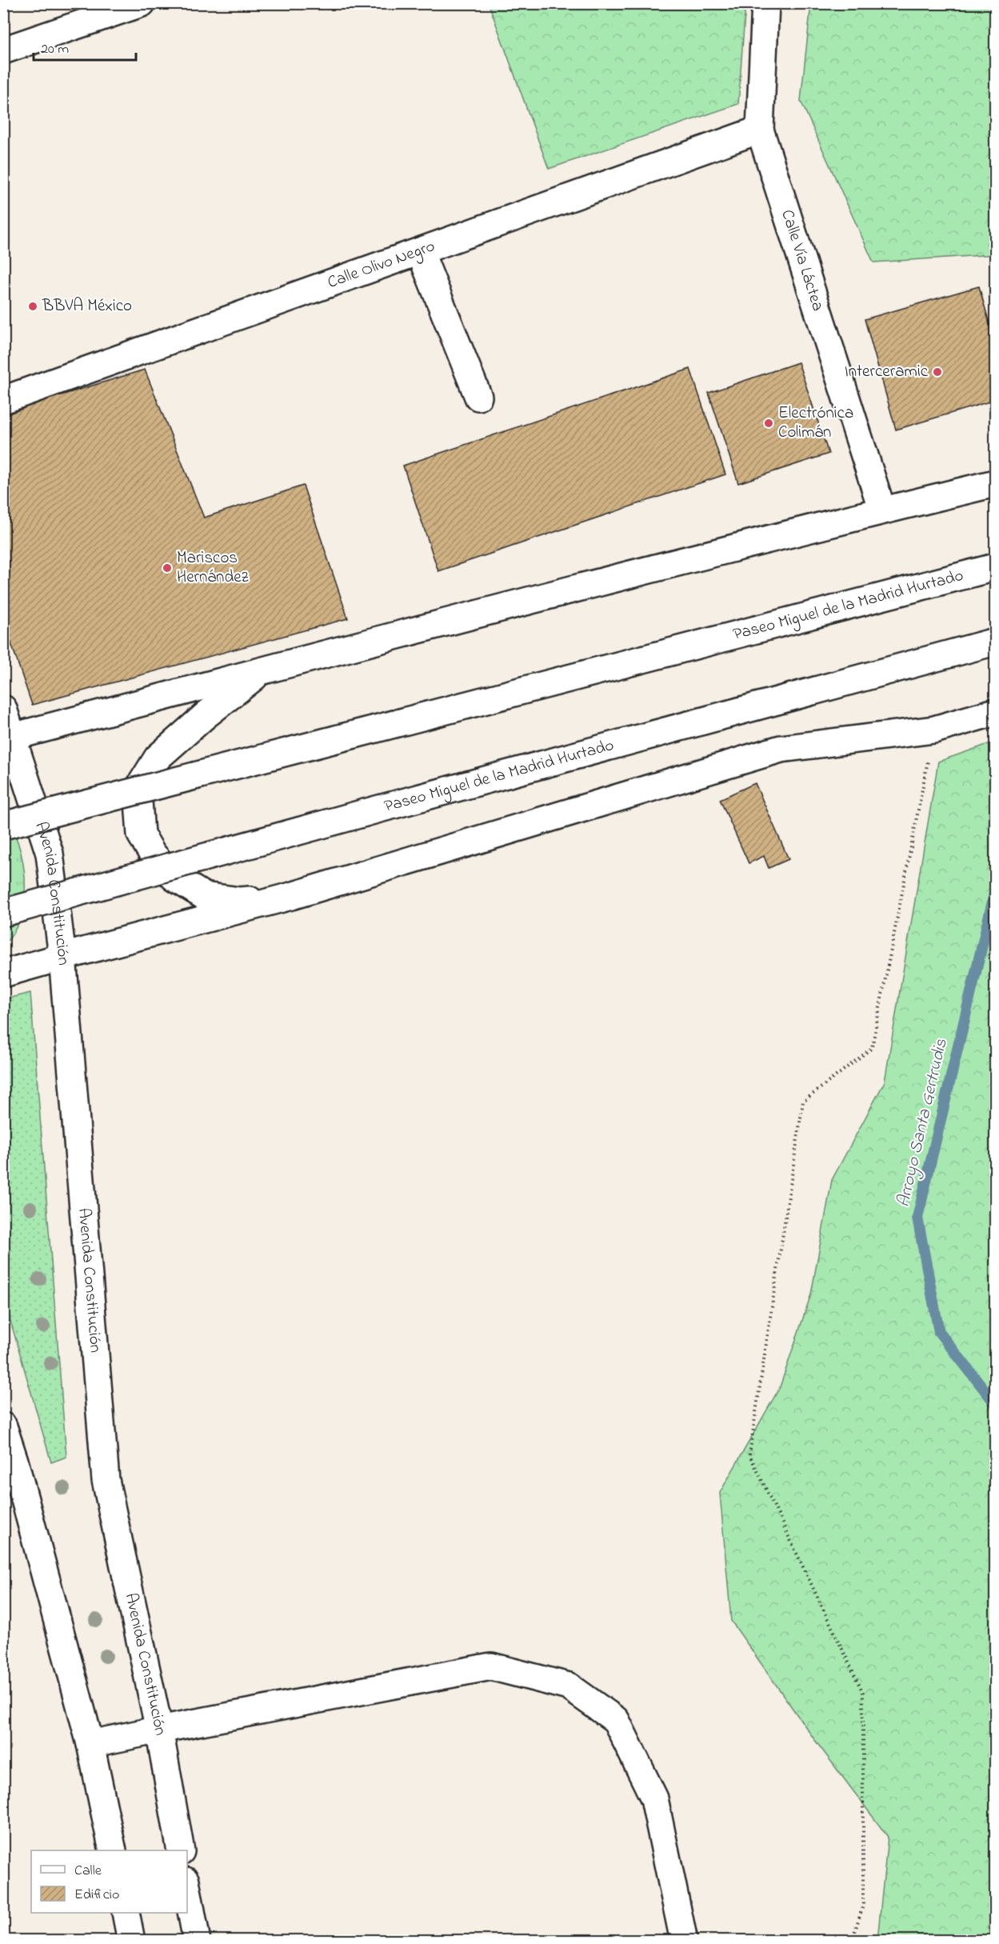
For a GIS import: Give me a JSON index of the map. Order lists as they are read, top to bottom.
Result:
{
  "streets": {
    "main road": [
      "Calle Vía Láctea",
      "Calle Olivo Negro",
      "Paseo Miguel de la Madrid Hurtado",
      "Avenida Constitución"
    ]
  },
  "crossings": [
    ["Calle Vía Láctea", "Calle Olivo Negro"]
  ],
  "water": ["Arroyo Santa Gertrudis"],
  "places": [
    "BBVA México",
    "Interceramic",
    "Electrónica Colimán",
    "Mariscos Hernández"
  ],
  "legend": ["Calle", "Edificio"],
  "scale_bar": "20 m"
}
